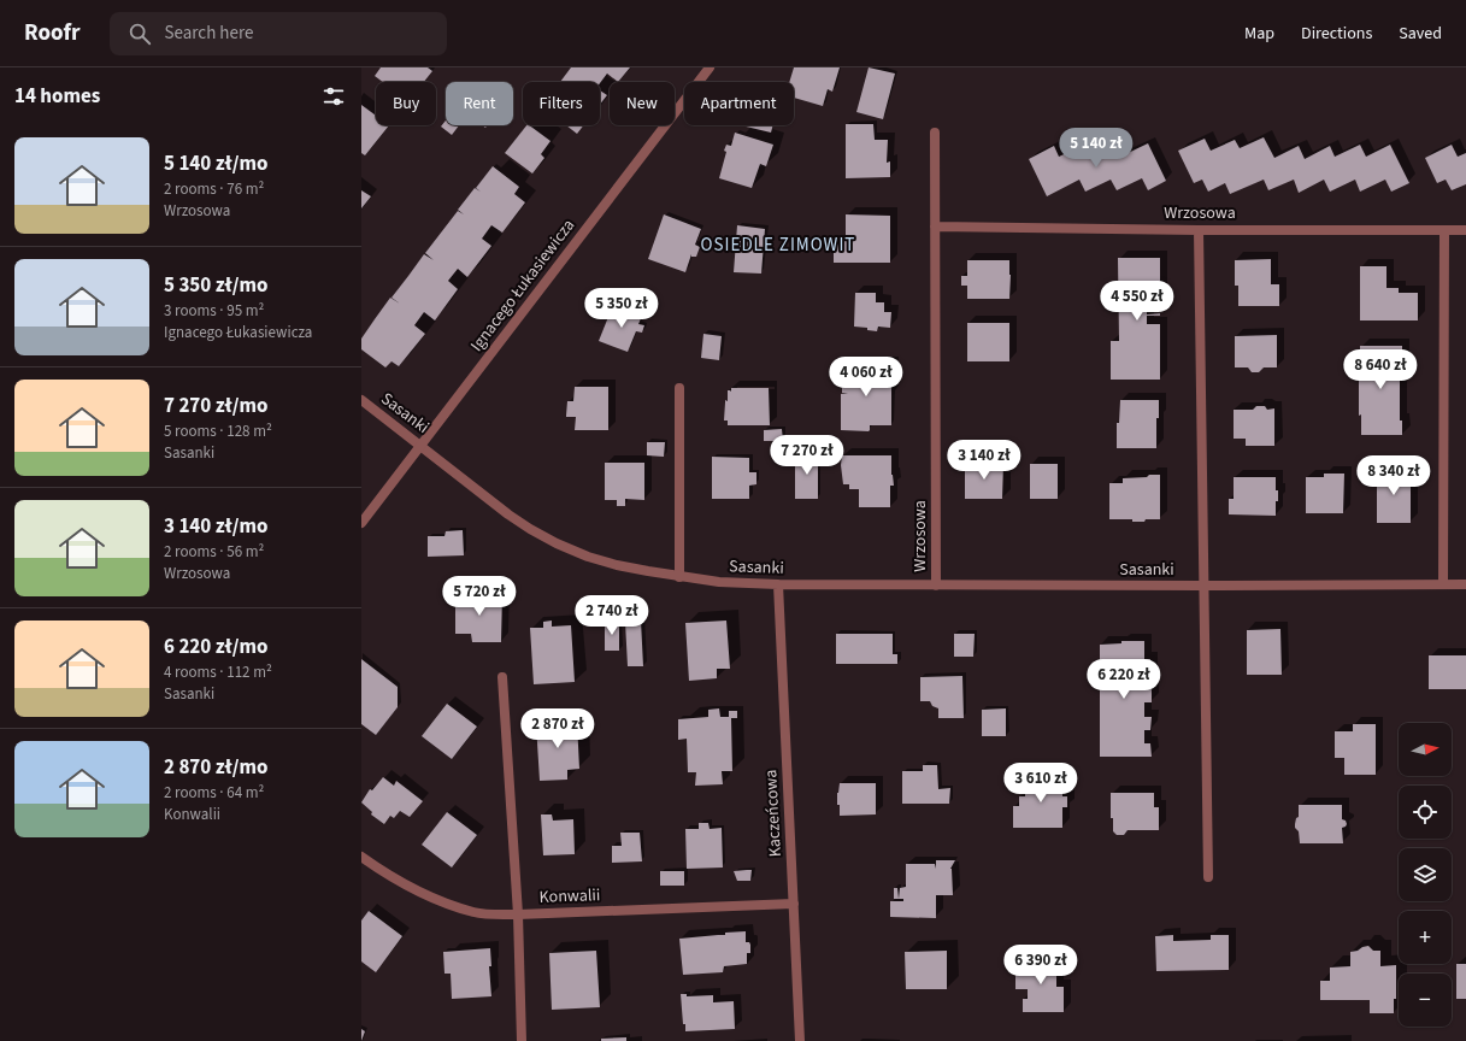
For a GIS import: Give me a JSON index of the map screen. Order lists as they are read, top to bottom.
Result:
{
  "streets": {
    "street": [
      "Wrzosowa",
      "Ignacego Łukasiewicza",
      "Sasanki",
      "Kaczeńcowa",
      "Konwalii"
    ]
  },
  "crossings": [
    ["Wrzosowa", "Sasanki"],
    ["Ignacego Łukasiewicza", "Sasanki"],
    ["Sasanki", "Kaczeńcowa"],
    ["Kaczeńcowa", "Konwalii"]
  ],
  "districts": ["OSIEDLE ZIMOWIT"],
  "north": "right",
  "page": {
    "header": "Roofr",
    "search": "Search here",
    "nav": ["Map", "Directions", "Saved"],
    "heading": "14 homes",
    "chip": [
      "Buy",
      "Rent",
      "Filters",
      "New",
      "Apartment"
    ],
    "list": [
      {
        "name": "5 140 zł/mo",
        "note": "2 rooms · 76 m² · Wrzosowa"
      },
      {
        "name": "5 350 zł/mo",
        "note": "3 rooms · 95 m² · Ignacego Łukasiewicza"
      },
      {
        "name": "7 270 zł/mo",
        "note": "5 rooms · 128 m² · Sasanki"
      },
      {
        "name": "3 140 zł/mo",
        "note": "2 rooms · 56 m² · Wrzosowa"
      },
      {
        "name": "6 220 zł/mo",
        "note": "4 rooms · 112 m² · Sasanki"
      },
      {
        "name": "2 870 zł/mo",
        "note": "2 rooms · 64 m² · Konwalii"
      }
    ],
    "price": [
      "5 140 zł",
      "4 550 zł",
      "5 350 zł",
      "8 640 zł",
      "4 060 zł",
      "7 270 zł",
      "3 140 zł",
      "8 340 zł",
      "5 720 zł",
      "2 740 zł",
      "6 220 zł",
      "2 870 zł",
      "3 610 zł",
      "6 390 zł"
    ],
    "map_buttons": ["+", "−"]
  }
}
